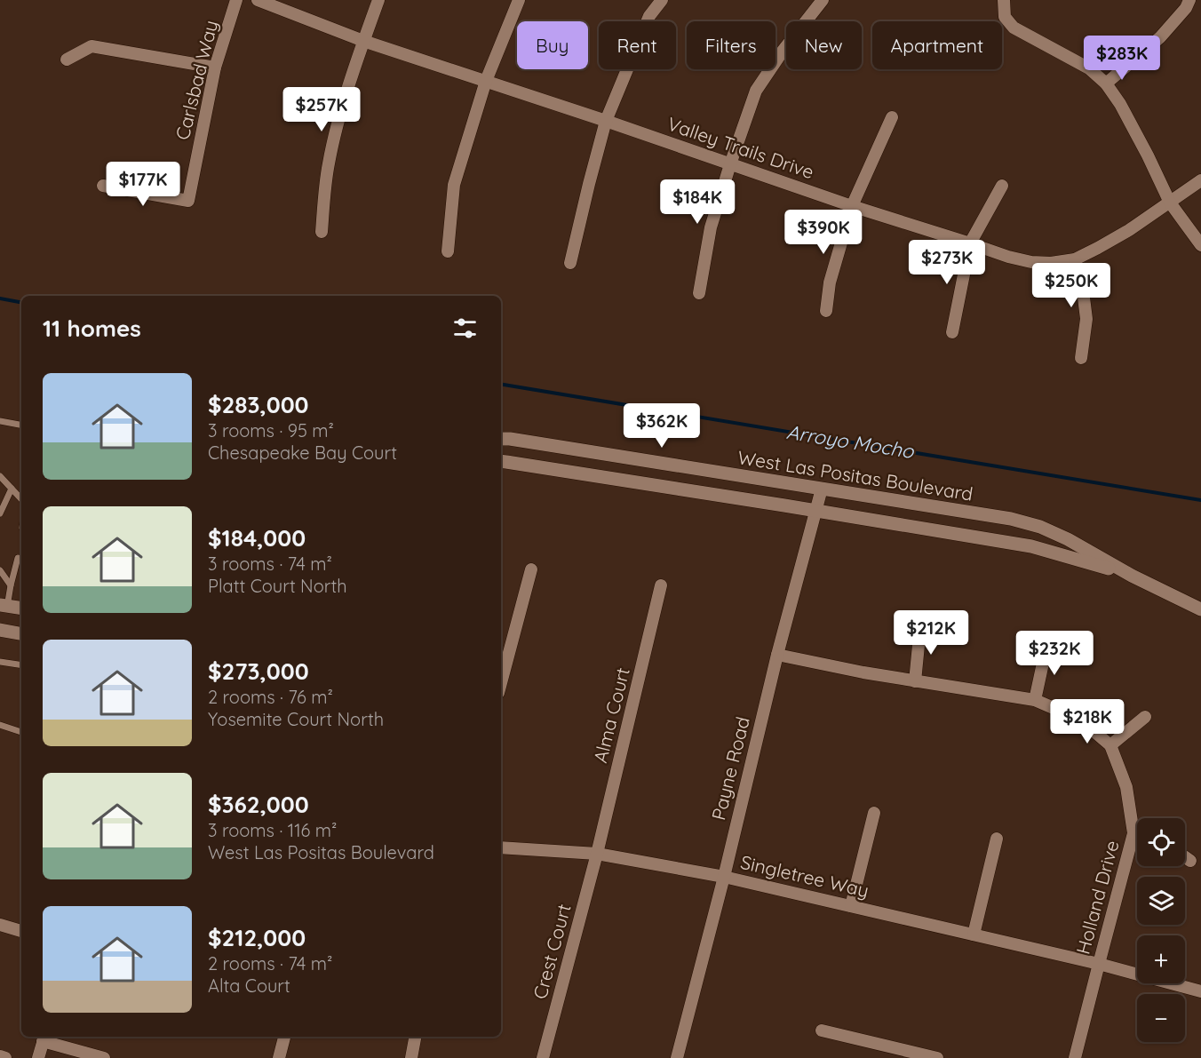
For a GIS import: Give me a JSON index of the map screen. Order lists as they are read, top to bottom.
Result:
{
  "streets": {
    "main road": ["West Las Positas Boulevard"],
    "street": [
      "Carlsbad Way",
      "Valley Trails Drive",
      "Alma Court",
      "Payne Road",
      "Singletree Way",
      "Holland Drive",
      "Crest Court"
    ]
  },
  "crossings": [
    ["West Las Positas Boulevard", "Payne Road"],
    ["Alma Court", "Singletree Way"],
    ["Alma Court", "Crest Court"],
    ["Payne Road", "Singletree Way"],
    ["Payne Road", "Holland Drive"],
    ["Singletree Way", "Holland Drive"],
    ["Singletree Way", "Crest Court"]
  ],
  "water": ["Arroyo Mocho"],
  "page": {
    "chip": [
      "Buy",
      "Rent",
      "Filters",
      "New",
      "Apartment"
    ],
    "price": [
      "$283K",
      "$257K",
      "$177K",
      "$184K",
      "$390K",
      "$273K",
      "$250K",
      "$362K",
      "$212K",
      "$232K",
      "$218K"
    ],
    "heading": "11 homes",
    "list": [
      {
        "name": "$283,000",
        "note": "3 rooms · 95 m² · Chesapeake Bay Court"
      },
      {
        "name": "$184,000",
        "note": "3 rooms · 74 m² · Platt Court North"
      },
      {
        "name": "$273,000",
        "note": "2 rooms · 76 m² · Yosemite Court North"
      },
      {
        "name": "$362,000",
        "note": "3 rooms · 116 m² · West Las Positas Boulevard"
      },
      {
        "name": "$212,000",
        "note": "2 rooms · 74 m² · Alta Court"
      }
    ],
    "map_buttons": ["+", "−"]
  }
}
